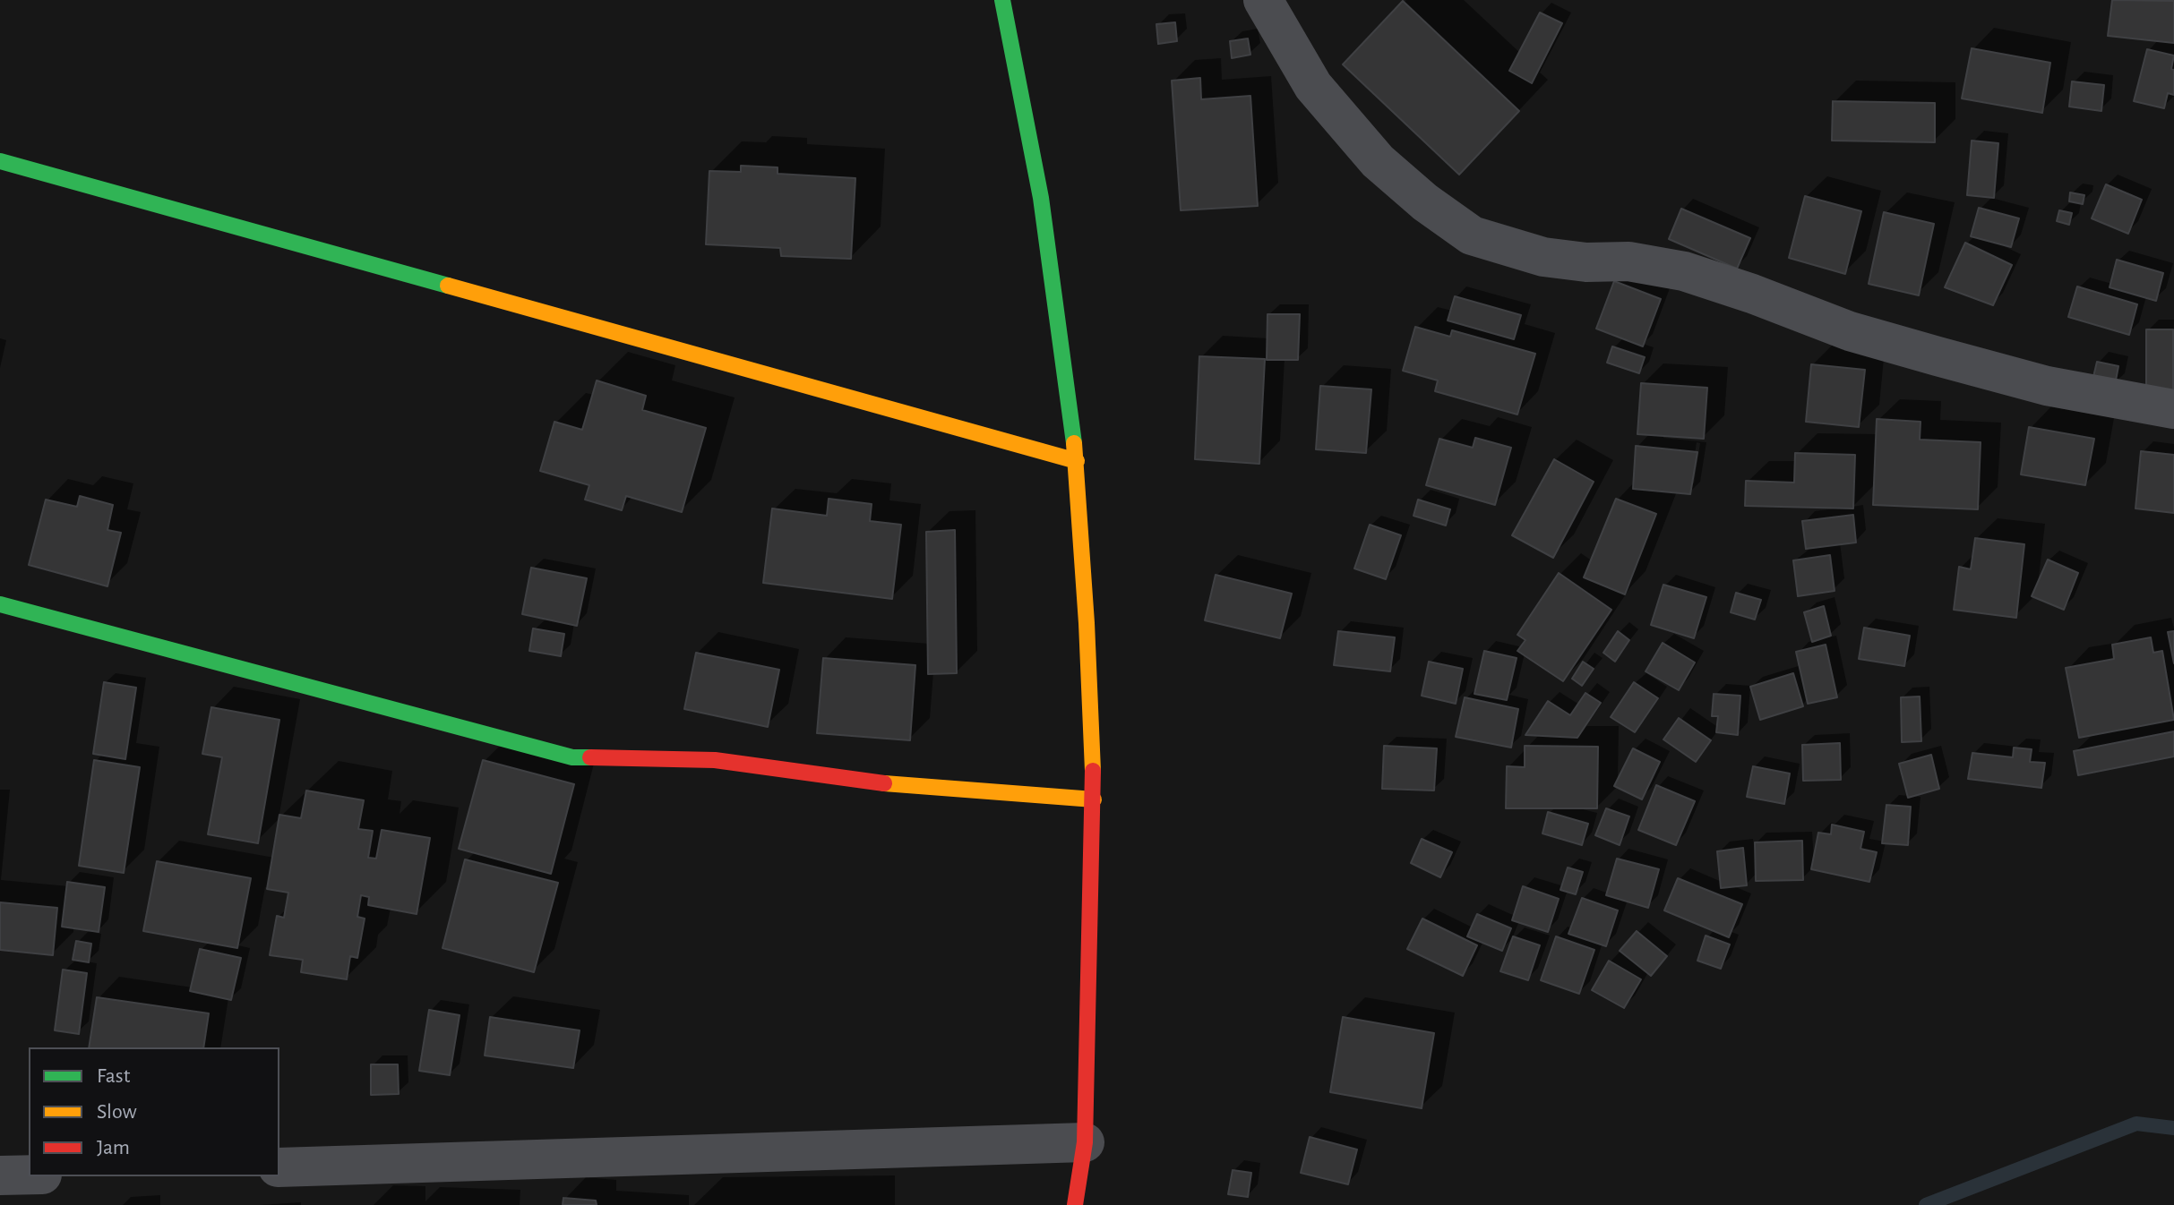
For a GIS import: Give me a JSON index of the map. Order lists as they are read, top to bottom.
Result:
{
  "legend": ["Fast", "Slow", "Jam"]
}
